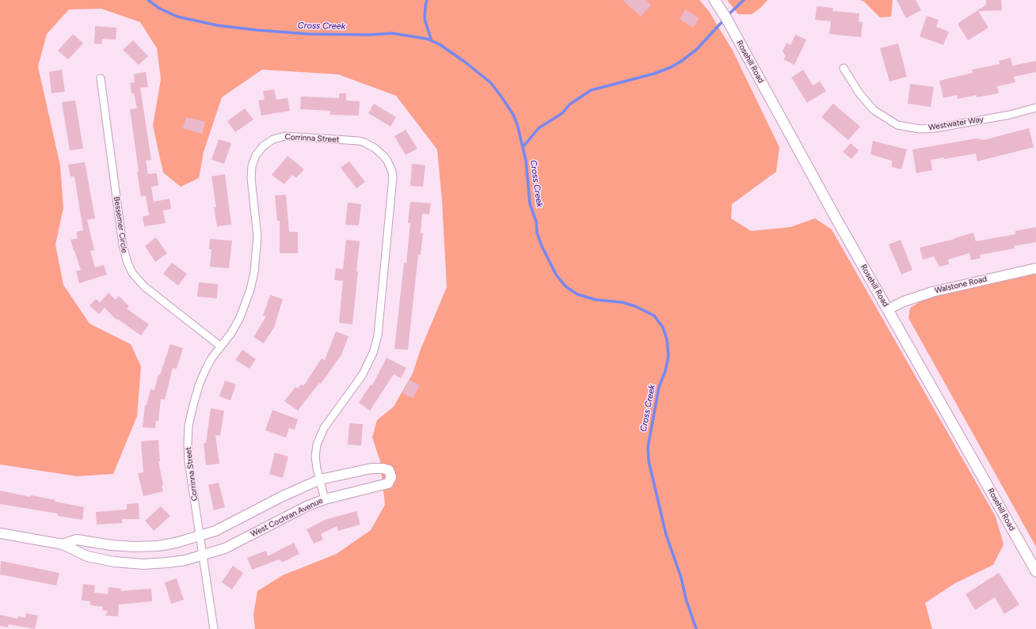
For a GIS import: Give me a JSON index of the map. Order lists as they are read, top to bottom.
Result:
{
  "streets": {
    "main road": ["Rosehill Road"],
    "street": [
      "Westwater Way",
      "Corrinna Street",
      "Bessemer Circle",
      "Walstone Road",
      "West Cochran Avenue"
    ]
  },
  "crossings": [
    ["Rosehill Road", "Walstone Road"],
    ["Corrinna Street", "Bessemer Circle"],
    ["Corrinna Street", "West Cochran Avenue"]
  ],
  "water": ["Cross Creek"]
}
